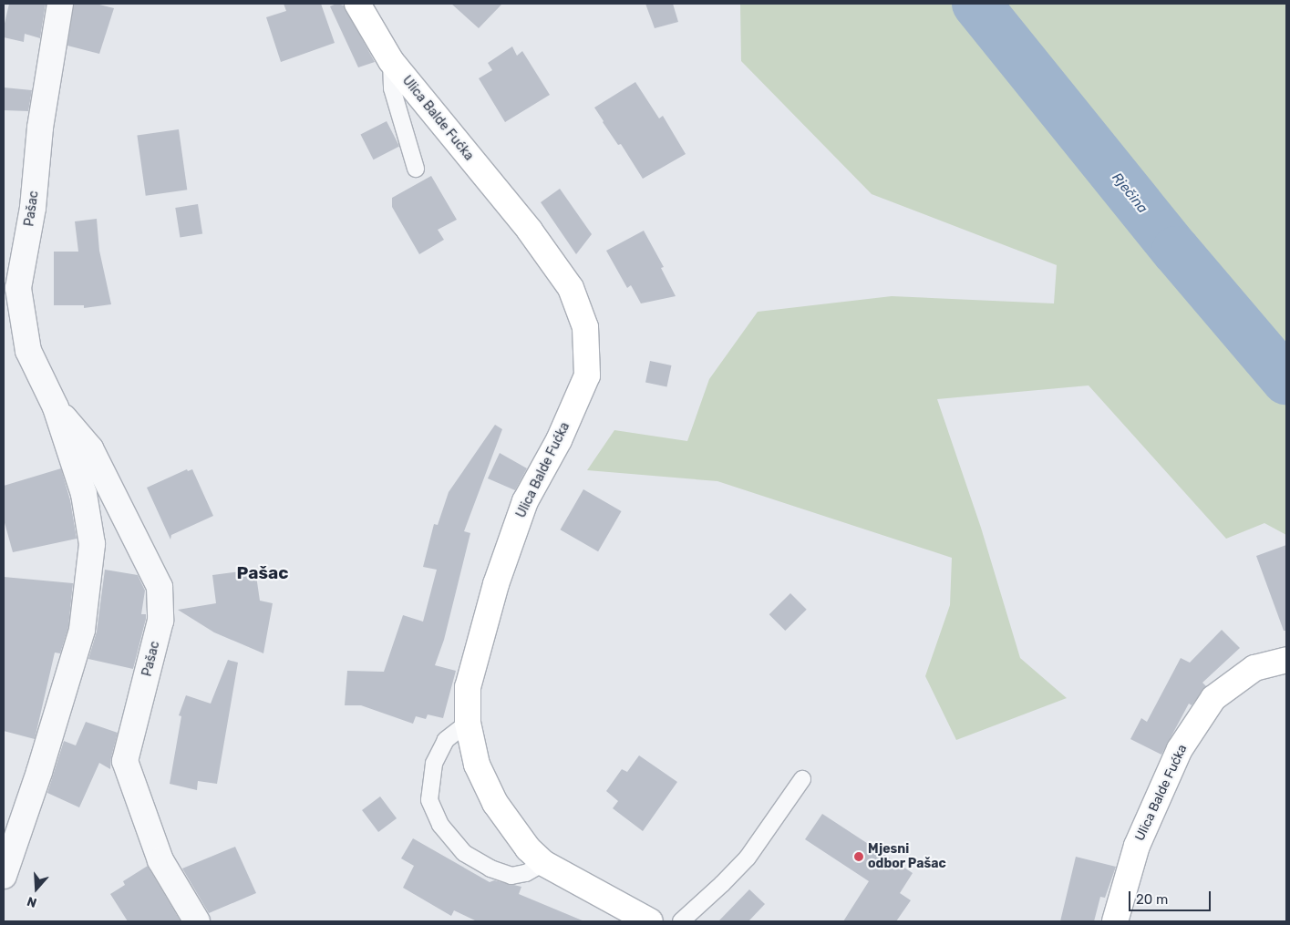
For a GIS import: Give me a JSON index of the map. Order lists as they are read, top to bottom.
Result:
{
  "streets": {
    "main road": ["Ulica Balde Fućka"],
    "street": ["Pašac"]
  },
  "districts": ["Pašac"],
  "water": ["Rječina"],
  "places": ["Mjesni odbor Pašac"],
  "scale_bar": "20 m",
  "north": "bottom"
}
